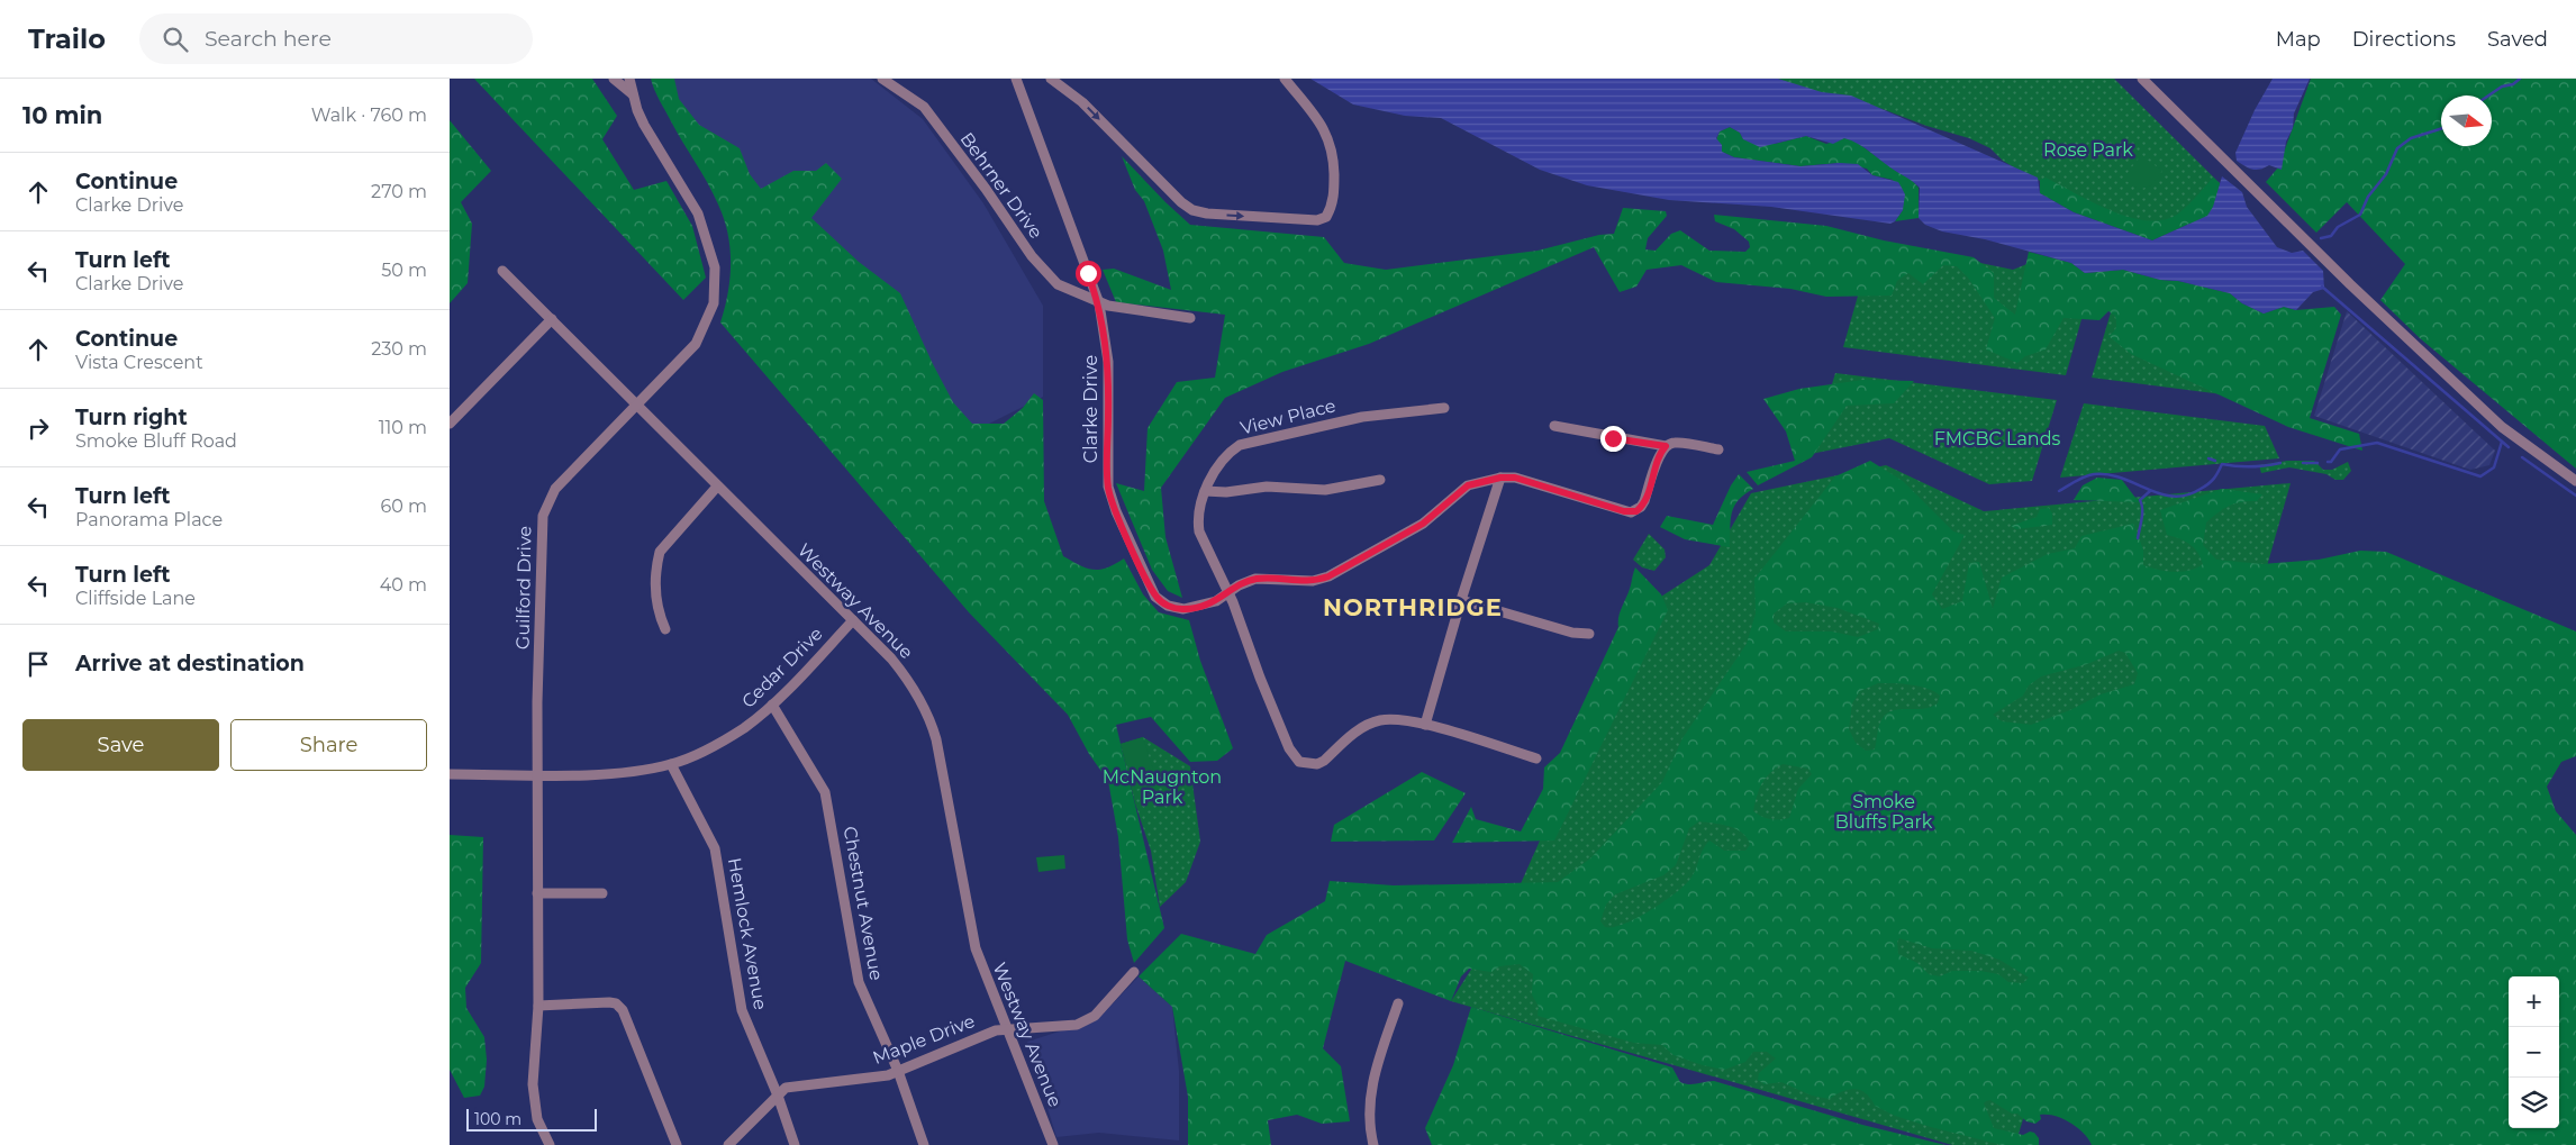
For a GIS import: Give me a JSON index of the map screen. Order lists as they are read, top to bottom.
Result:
{
  "streets": {
    "street": [
      "Behrner Drive",
      "Clarke Drive",
      "View Place",
      "Guilford Drive",
      "Westway Avenue",
      "Cedar Drive",
      "Chestnut Avenue",
      "Hemlock Avenue",
      "Maple Drive"
    ]
  },
  "crossings": [
    ["Behrner Drive", "Clarke Drive"],
    ["Clarke Drive", "View Place"],
    ["Guilford Drive", "Westway Avenue"],
    ["Guilford Drive", "Cedar Drive"],
    ["Westway Avenue", "Cedar Drive"],
    ["Westway Avenue", "Maple Drive"],
    ["Cedar Drive", "Chestnut Avenue"],
    ["Cedar Drive", "Hemlock Avenue"],
    ["Chestnut Avenue", "Maple Drive"],
    ["Hemlock Avenue", "Maple Drive"]
  ],
  "districts": ["NORTHRIDGE"],
  "parks": [
    "Rose Park",
    "FMCBC Lands",
    "McNaugnton Park",
    "Smoke Bluffs Park"
  ],
  "scale_bar": "100 m",
  "north": "right",
  "page": {
    "header": "Trailo",
    "search": "Search here",
    "nav": ["Map", "Directions", "Saved"],
    "heading": ["10 min", "Walk · 760 m"],
    "list": [
      ["Continue", "Clarke Drive", "270 m"],
      ["Turn left", "Clarke Drive", "50 m"],
      ["Continue", "Vista Crescent", "230 m"],
      ["Turn right", "Smoke Bluff Road", "110 m"],
      ["Turn left", "Panorama Place", "60 m"],
      ["Turn left", "Cliffside Lane", "40 m"],
      "Arrive at destination"
    ],
    "buttons": ["Save", "Share"],
    "map_buttons": ["+", "−"],
    "scale": "100 m"
  }
}
